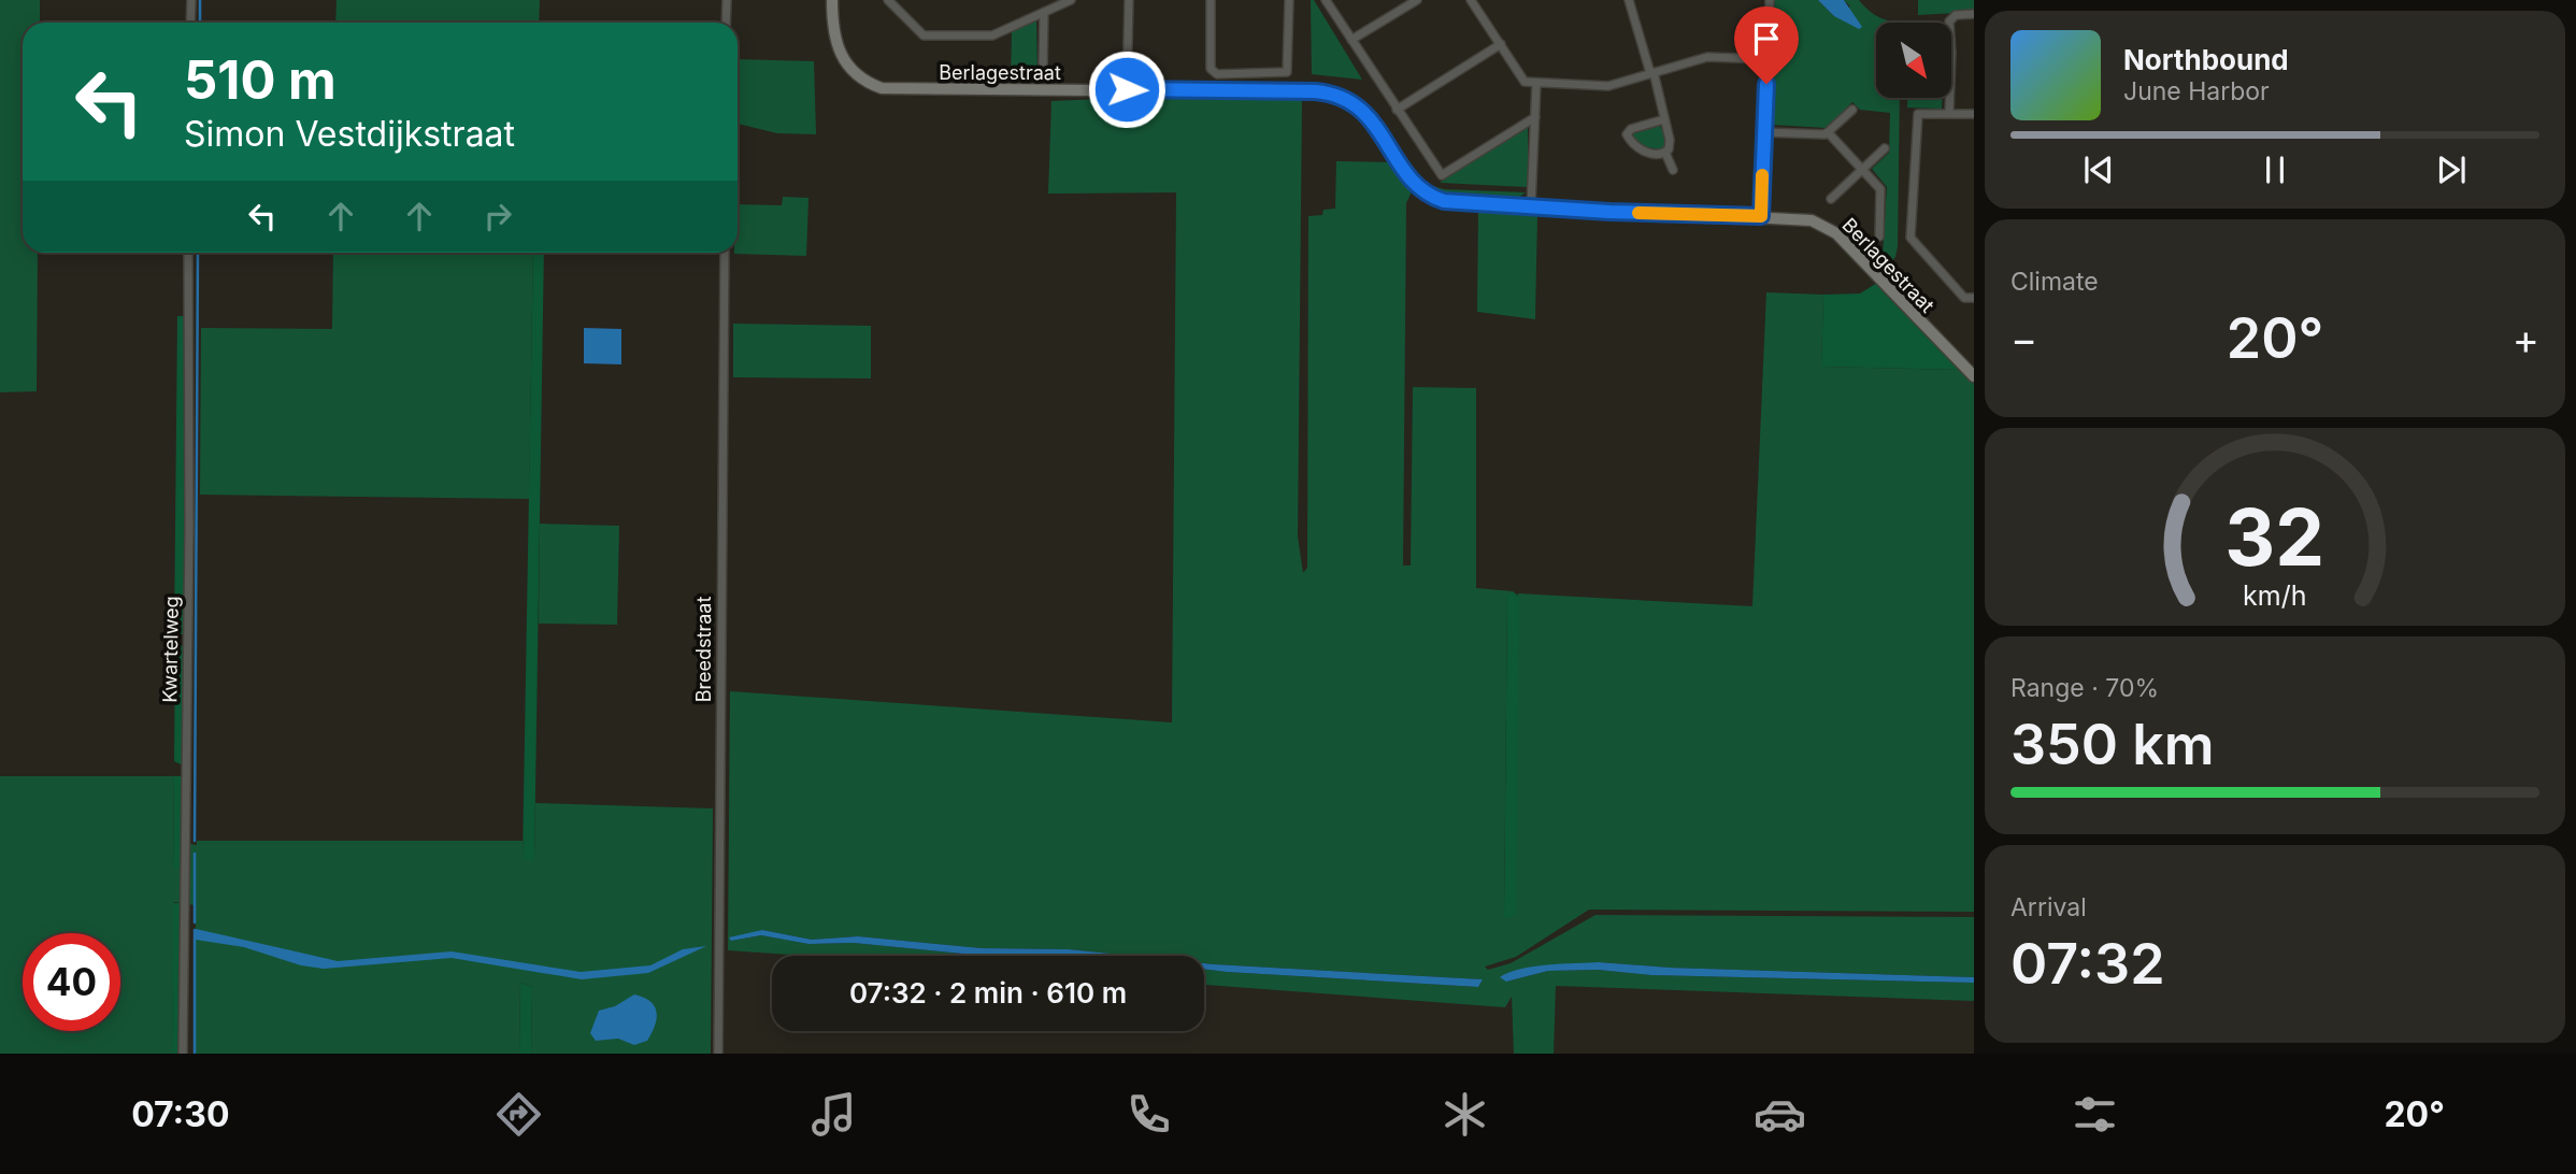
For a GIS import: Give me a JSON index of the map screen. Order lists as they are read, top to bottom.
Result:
{
  "streets": {
    "street": ["Berlagestraat", "Kwartelweg", "Breedstraat"]
  },
  "north": "bottom right",
  "page": {
    "turn": ["510 m", "Simon Vestdijkstraat"],
    "song": ["Northbound", "June Harbor"],
    "tile": [
      "Climate",
      ["Range · 70%", "350 km"],
      ["Arrival", "07:32"]
    ],
    "heat": ["−", "20°", "+"],
    "limit": "40",
    "trip": "07:32 · 2 min · 610 m",
    "tabs": ["07:30", "20°"],
    "gauge": ["32", "km/h"]
  }
}
